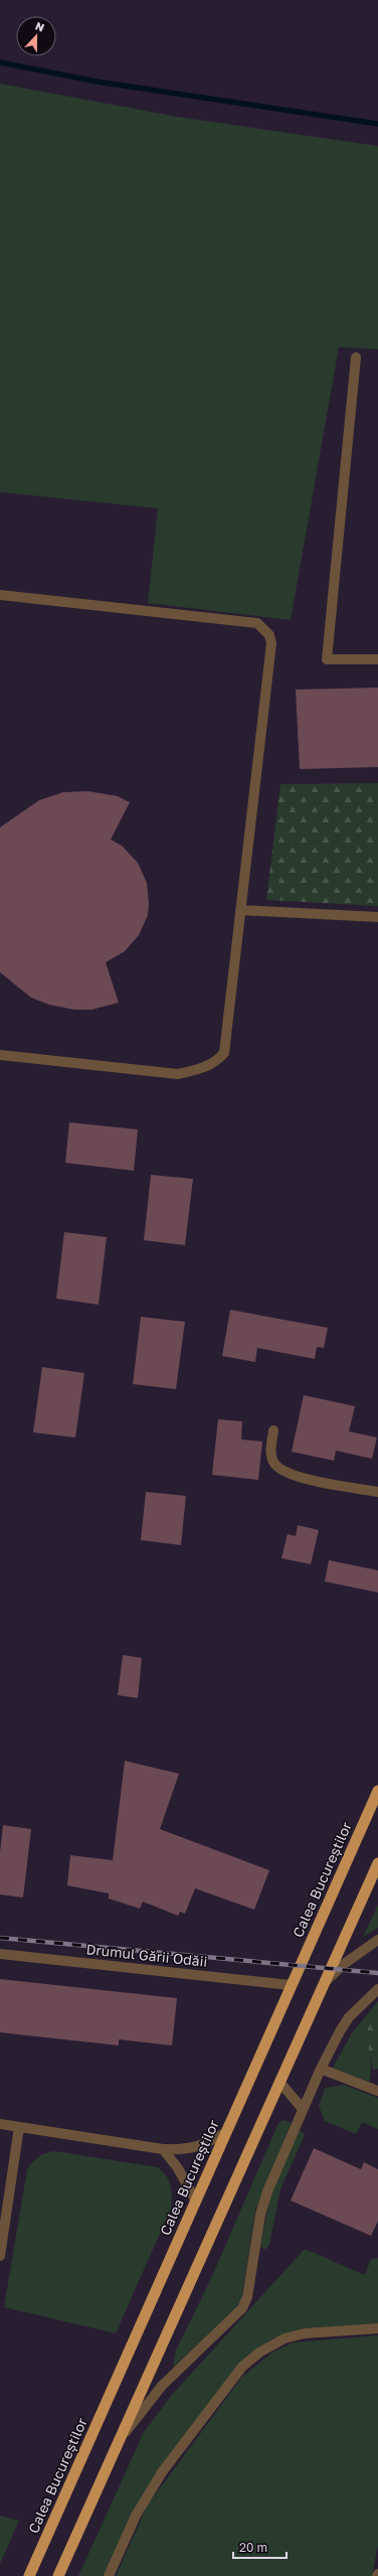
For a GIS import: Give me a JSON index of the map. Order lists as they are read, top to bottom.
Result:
{
  "streets": {
    "highway": ["Calea Bucureștilor"],
    "street": ["Drumul Gării Odăii"]
  },
  "crossings": [
    ["Calea Bucureștilor", "Drumul Gării Odăii"]
  ],
  "scale_bar": "20 m",
  "north": "top"
}
